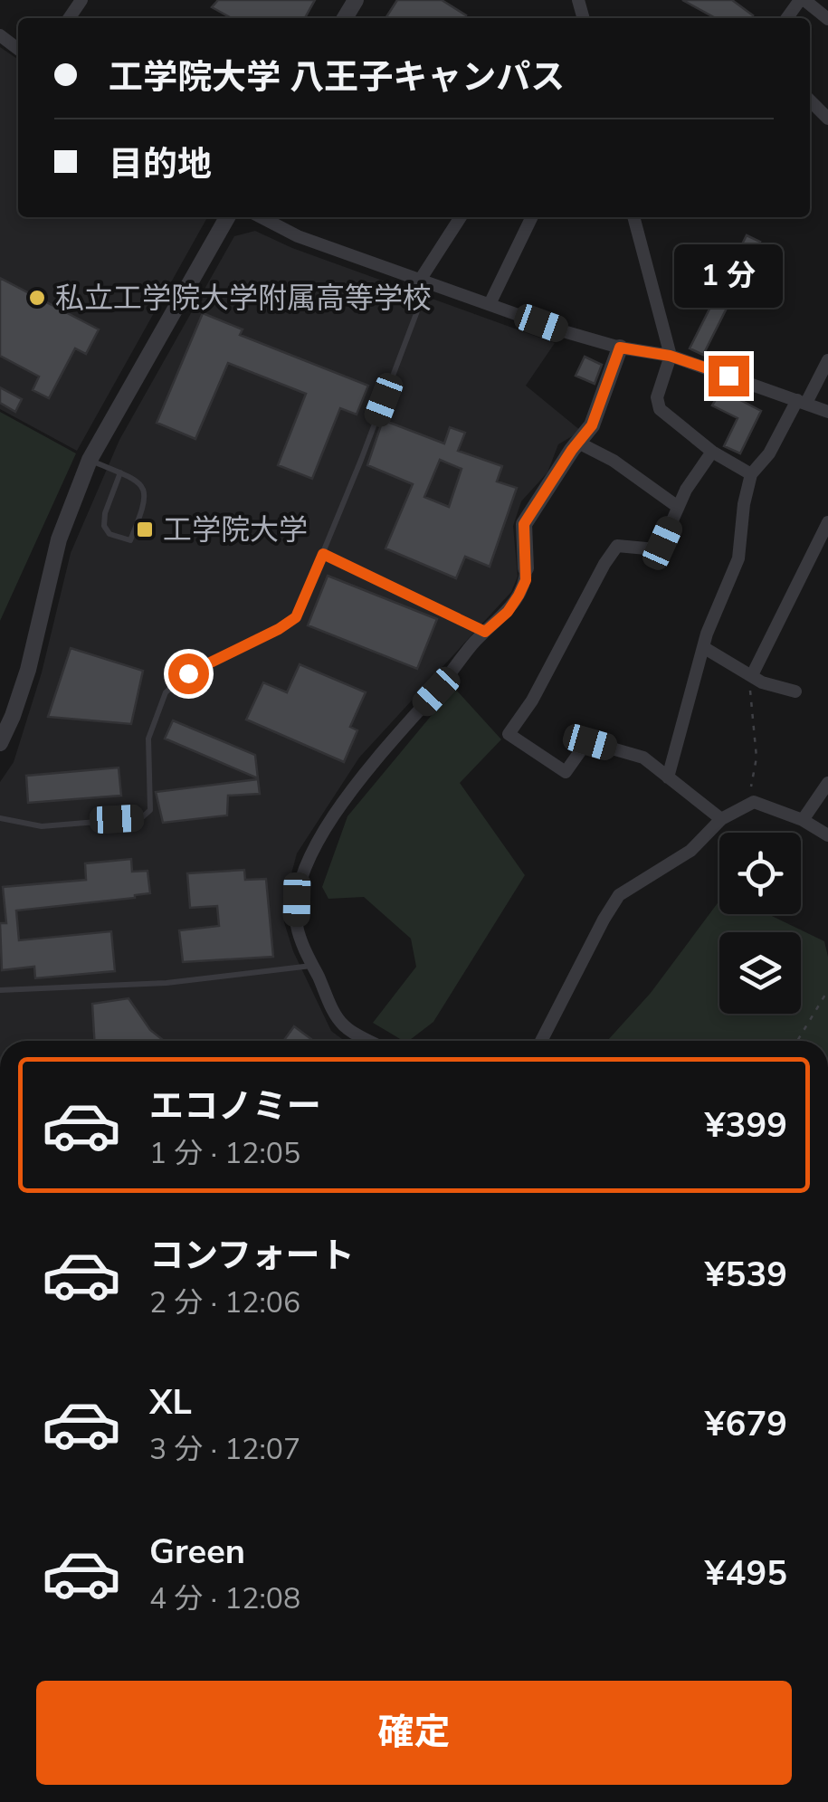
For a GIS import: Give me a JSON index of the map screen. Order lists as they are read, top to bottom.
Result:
{
  "places": {
    "other": ["私立工学院大学附属高等学校"],
    "transit": ["工学院大学"]
  },
  "page": {
    "banner": ["工学院大学 八王子キャンパス", "目的地"],
    "bubble": "1 分",
    "list": [
      {
        "name": "エコノミー",
        "note": "1 分 · 12:05",
        "value": "¥399"
      },
      {
        "name": "コンフォート",
        "note": "2 分 · 12:06",
        "value": "¥539"
      },
      {
        "name": "XL",
        "note": "3 分 · 12:07",
        "value": "¥679"
      },
      {
        "name": "Green",
        "note": "4 分 · 12:08",
        "value": "¥495"
      }
    ],
    "buttons": "確定"
  }
}
